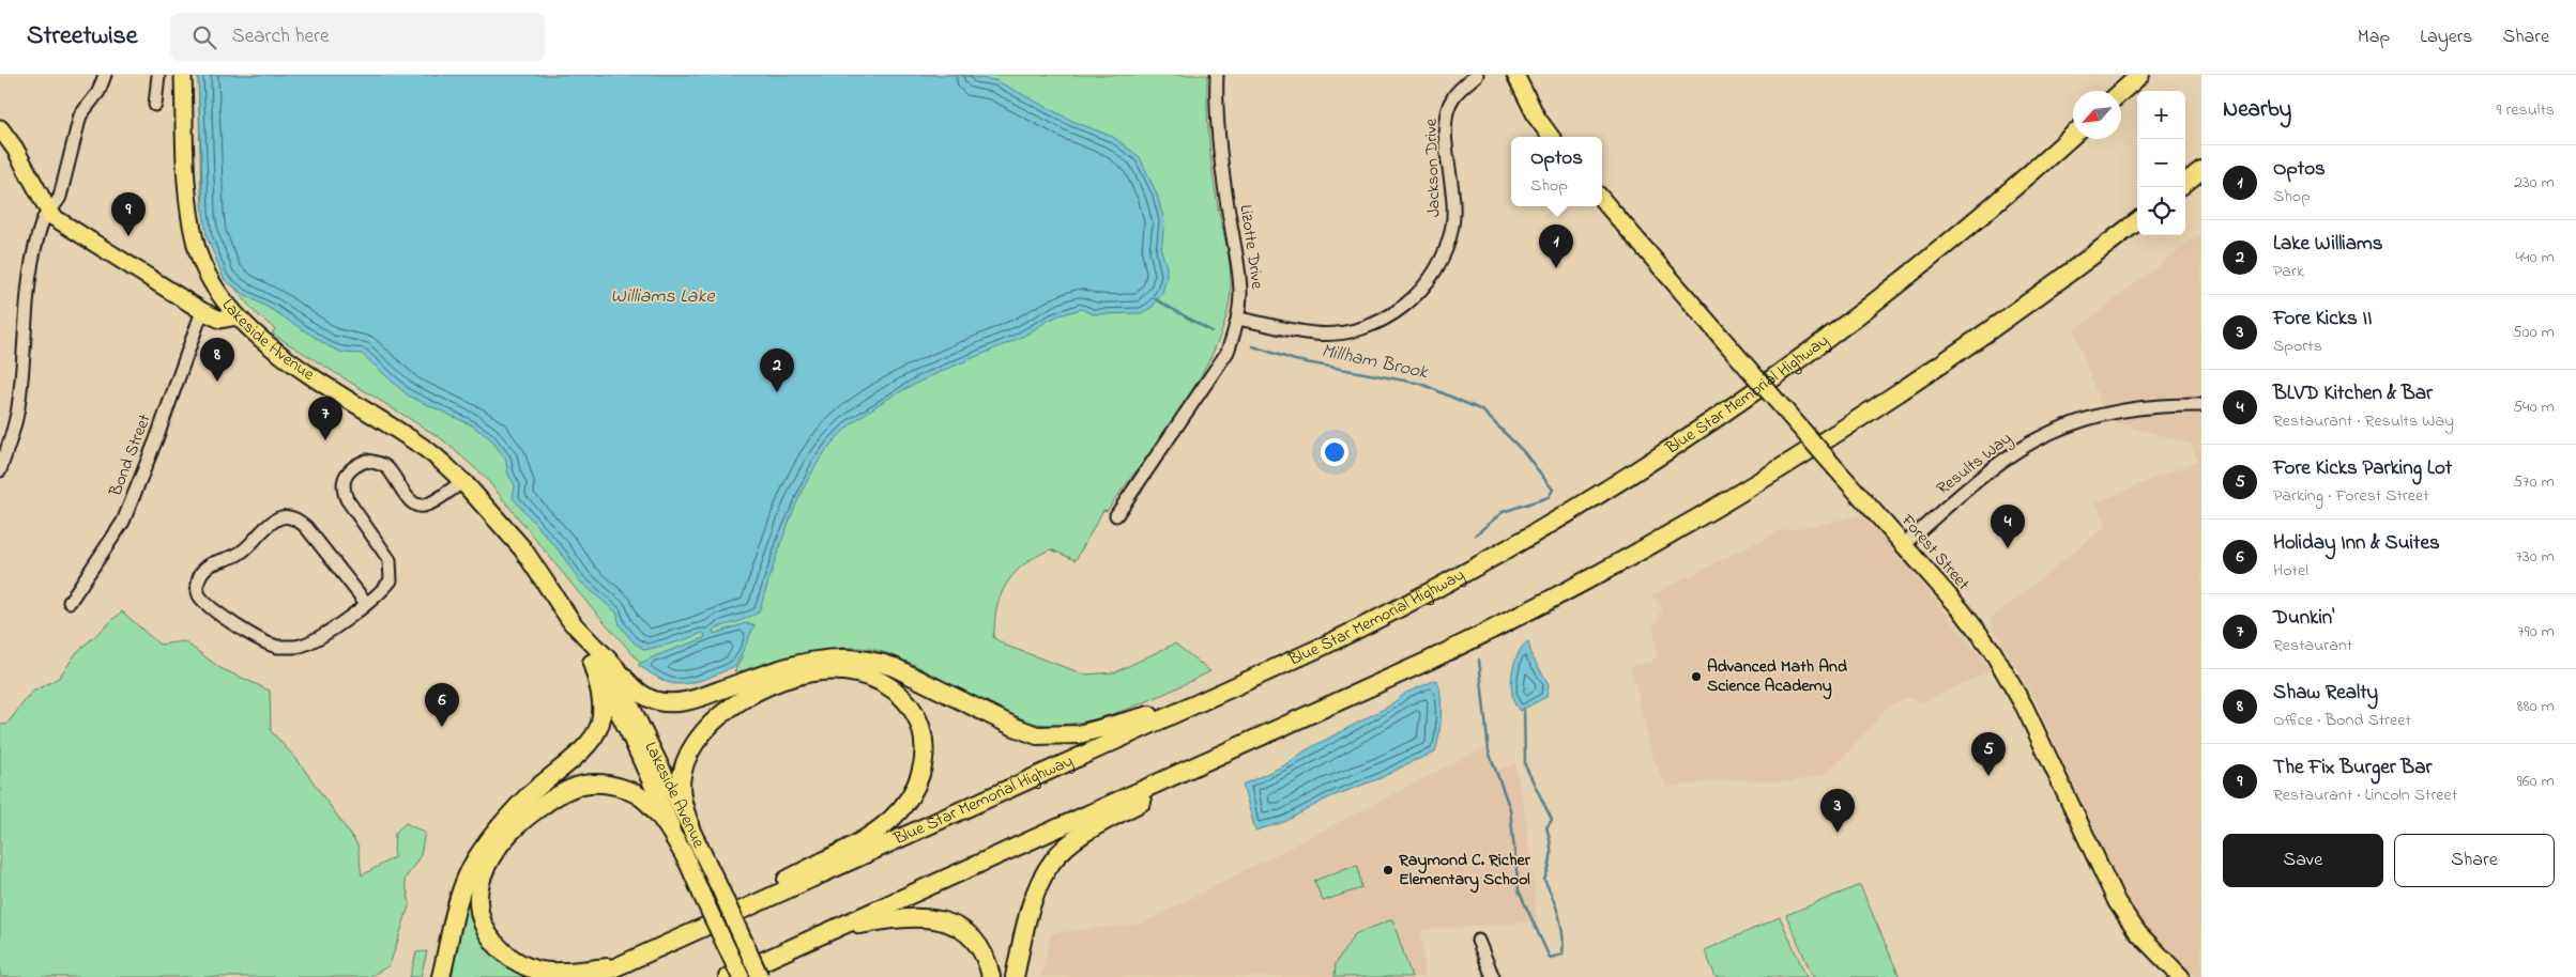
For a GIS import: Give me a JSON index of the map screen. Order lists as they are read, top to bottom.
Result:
{
  "streets": {
    "highway": ["Lakeside Avenue", "Blue Star Memorial Highway"],
    "main road": ["Forest Street"],
    "street": [
      "Jackson Drive",
      "Lizotte Drive",
      "Bond Street",
      "Results Way"
    ]
  },
  "crossings": [
    ["Jackson Drive", "Lizotte Drive"],
    ["Results Way", "Forest Street"]
  ],
  "water": ["Williams Lake", "Millham Brook"],
  "places": ["Advanced Math And Science Academy", "Raymond C. Richer Elementary School"],
  "north": "bottom left",
  "page": {
    "header": "Streetwise",
    "search": "Search here",
    "nav": ["Map", "Layers", "Share"],
    "heading": ["Nearby", "9 results"],
    "map_buttons": ["+", "−"],
    "popup": ["Optos", "Shop"],
    "list": [
      {
        "mark": "1",
        "name": "Optos",
        "note": "Shop",
        "value": "230 m"
      },
      {
        "mark": "2",
        "name": "Lake Williams",
        "note": "Park",
        "value": "440 m"
      },
      {
        "mark": "3",
        "name": "Fore Kicks II",
        "note": "Sports",
        "value": "500 m"
      },
      {
        "mark": "4",
        "name": "BLVD Kitchen & Bar",
        "note": "Restaurant · Results Way",
        "value": "540 m"
      },
      {
        "mark": "5",
        "name": "Fore Kicks Parking Lot",
        "note": "Parking · Forest Street",
        "value": "570 m"
      },
      {
        "mark": "6",
        "name": "Holiday Inn & Suites",
        "note": "Hotel",
        "value": "730 m"
      },
      {
        "mark": "7",
        "name": "Dunkin'",
        "note": "Restaurant",
        "value": "790 m"
      },
      {
        "mark": "8",
        "name": "Shaw Realty",
        "note": "Office · Bond Street",
        "value": "880 m"
      },
      {
        "mark": "9",
        "name": "The Fix Burger Bar",
        "note": "Restaurant · Lincoln Street",
        "value": "960 m"
      }
    ],
    "pins": [
      "9",
      "1",
      "8",
      "2",
      "7",
      "4",
      "6",
      "5",
      "3"
    ],
    "buttons": ["Save", "Share"]
  }
}
